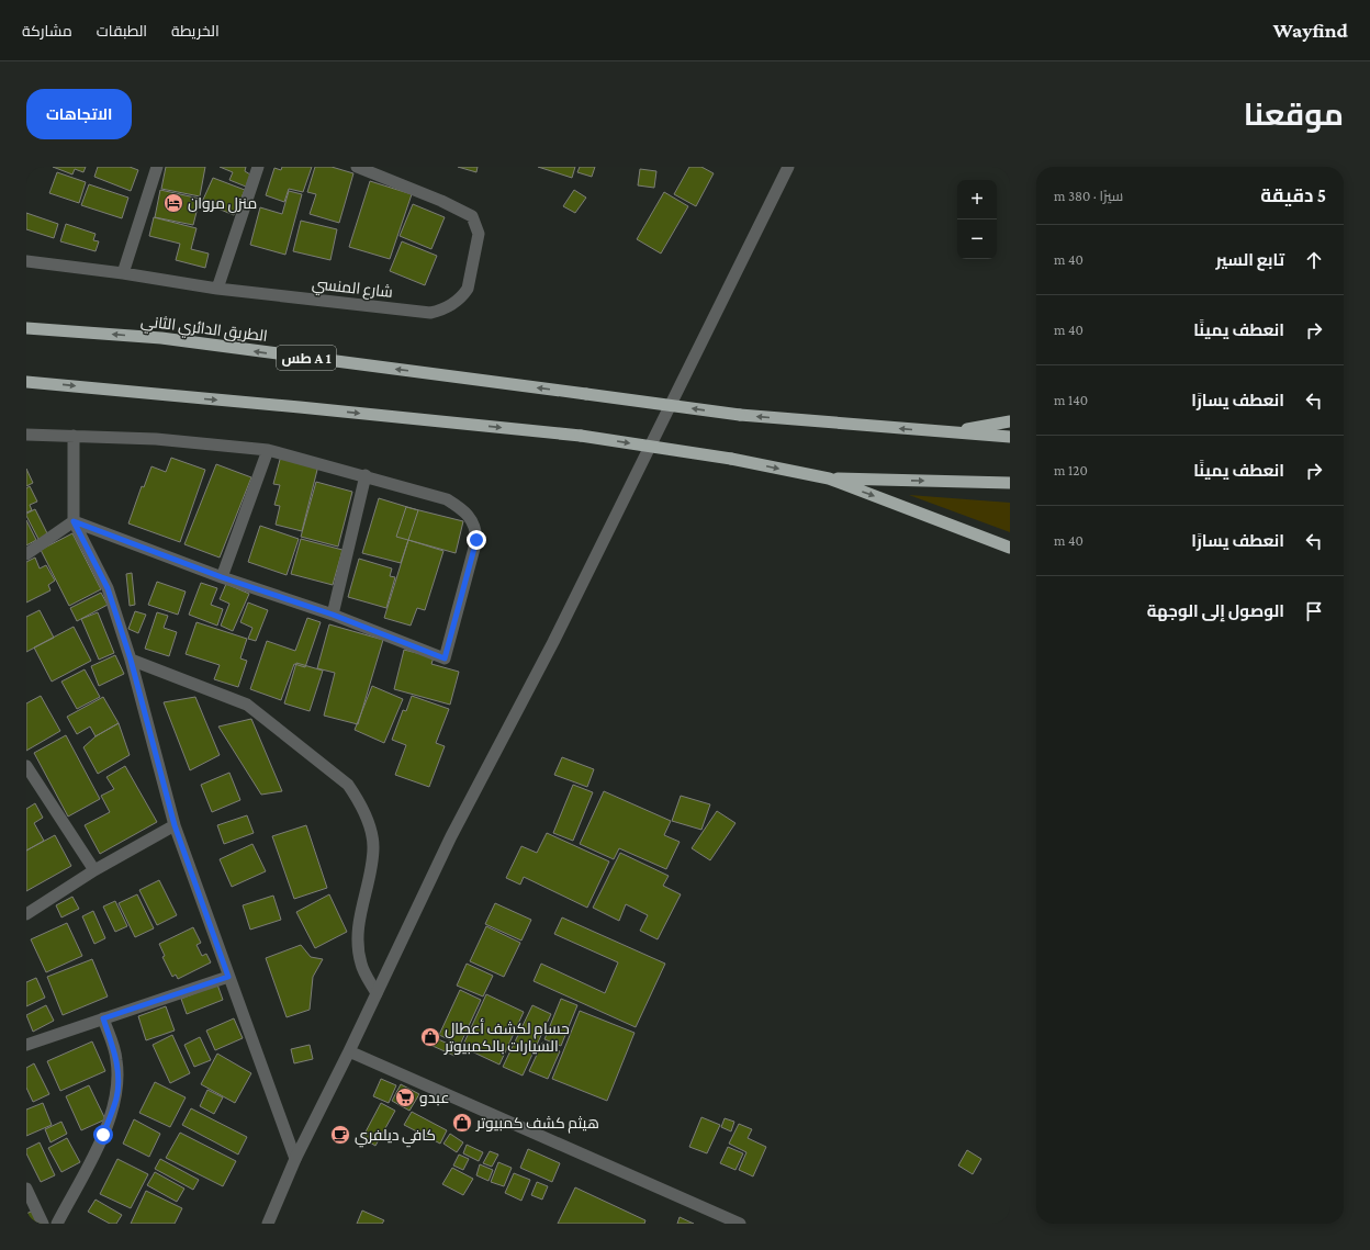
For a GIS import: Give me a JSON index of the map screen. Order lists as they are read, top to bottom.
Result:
{
  "streets": {
    "highway": ["الطريق الدائري الثاني", "طس A 1"],
    "street": ["شارع المنسي"]
  },
  "places": {
    "hotel": ["منزل مروان"],
    "shop": ["حسام لكشف أعطال السيارات بالكمبيوتر", "هيثم كشف كمبيوتر"],
    "supermarket": ["عبدو"],
    "cafe": ["كافي ديلفري"]
  },
  "page": {
    "header": "Wayfind",
    "nav": ["الخريطة", "الطبقات", "مشاركة"],
    "title": "موقعنا",
    "buttons": "الاتجاهات",
    "heading": ["5 دقيقة", "سيرًا · 380 m"],
    "map_buttons": ["+", "−"],
    "list": [
      ["تابع السير", "40 m"],
      ["انعطف يمينًا", "40 m"],
      ["انعطف يسارًا", "140 m"],
      ["انعطف يمينًا", "120 m"],
      ["انعطف يسارًا", "40 m"],
      "الوصول إلى الوجهة"
    ]
  }
}
